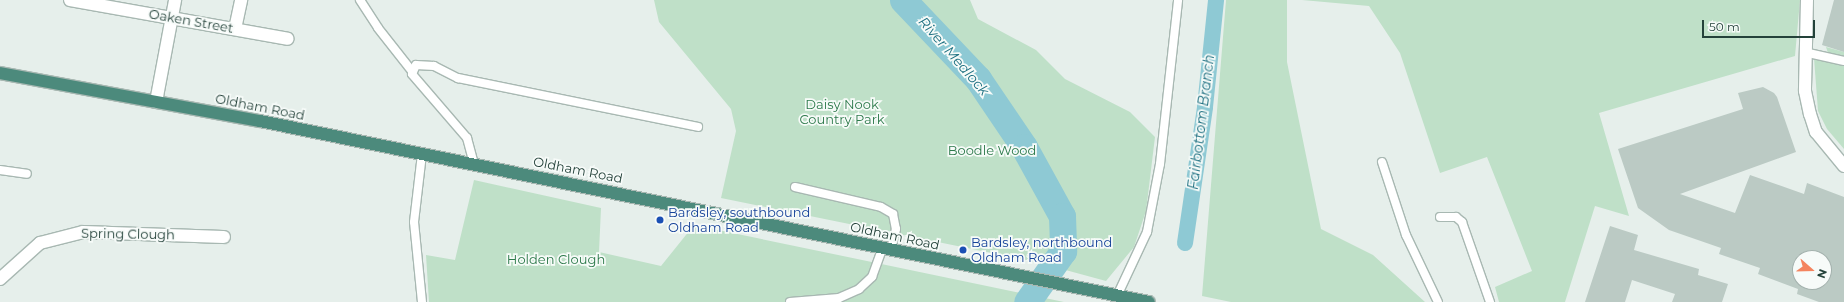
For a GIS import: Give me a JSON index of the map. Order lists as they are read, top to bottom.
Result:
{
  "streets": {
    "highway": ["Oldham Road"],
    "street": ["Oaken Street", "Spring Clough"]
  },
  "water": ["River Medlock", "Fairbottom Branch"],
  "parks": ["Daisy Nook Country Park", "Boodle Wood", "Holden Clough"],
  "places": ["Bardsley, southbound Oldham Road", "Bardsley, northbound Oldham Road"],
  "scale_bar": "50 m",
  "north": "right"
}
